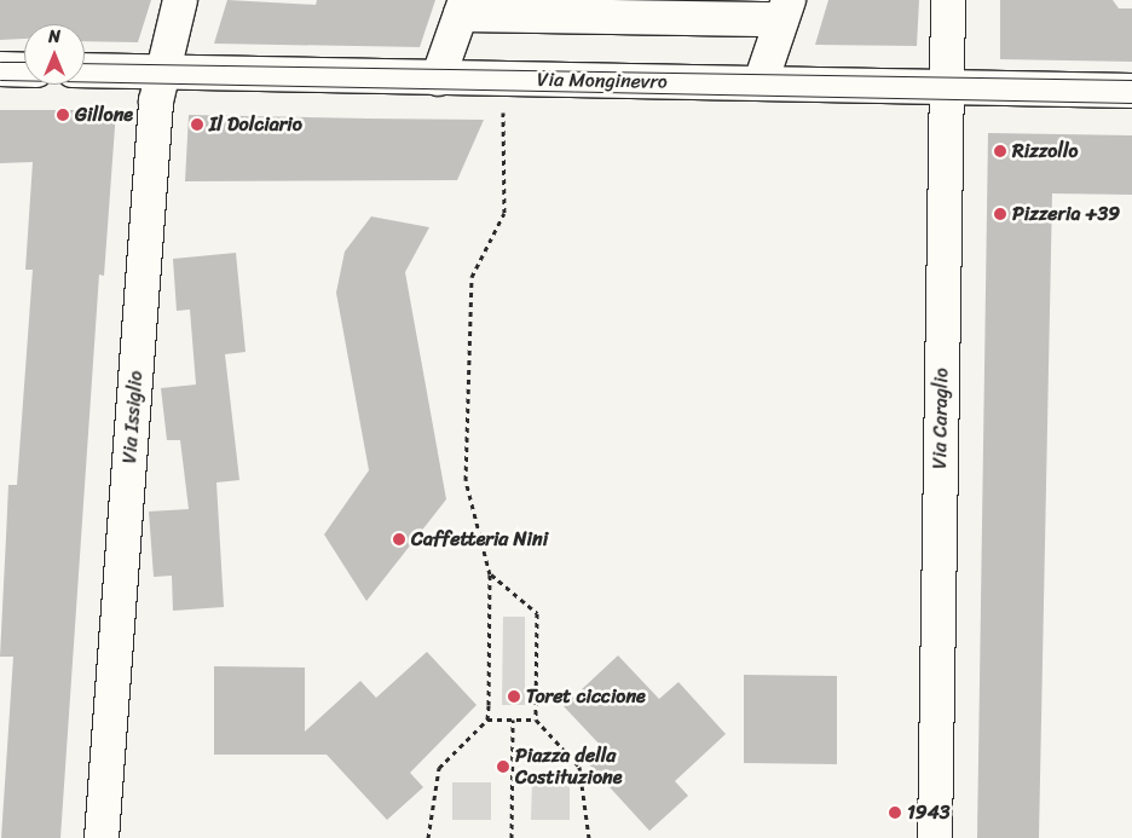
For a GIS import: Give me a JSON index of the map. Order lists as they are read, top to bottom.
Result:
{
  "streets": {
    "street": ["Via Monginevro", "Via Issiglio", "Via Caraglio"]
  },
  "crossings": [
    ["Via Monginevro", "Via Issiglio"],
    ["Via Monginevro", "Via Caraglio"]
  ],
  "places": [
    "Gillone",
    "Il Dolciario",
    "Rizzollo",
    "Pizzeria +39",
    "Caffetteria Nini",
    "Toret ciccione",
    "Piazza della Costituzione",
    "1943"
  ],
  "north": "top"
}
